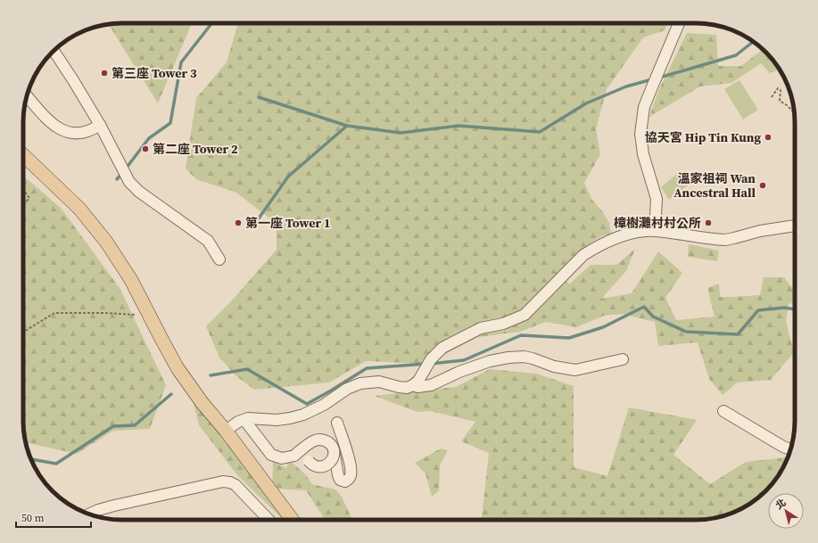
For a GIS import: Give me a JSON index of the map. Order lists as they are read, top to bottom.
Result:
{
  "places": [
    "第三座 Tower 3",
    "協天宮 Hip Tin Kung",
    "第二座 Tower 2",
    "溫家祖祠 Wan Ancestral Hall",
    "第一座 Tower 1",
    "樟樹灘村村公所"
  ],
  "scale_bar": "50 m",
  "north": "top left"
}
